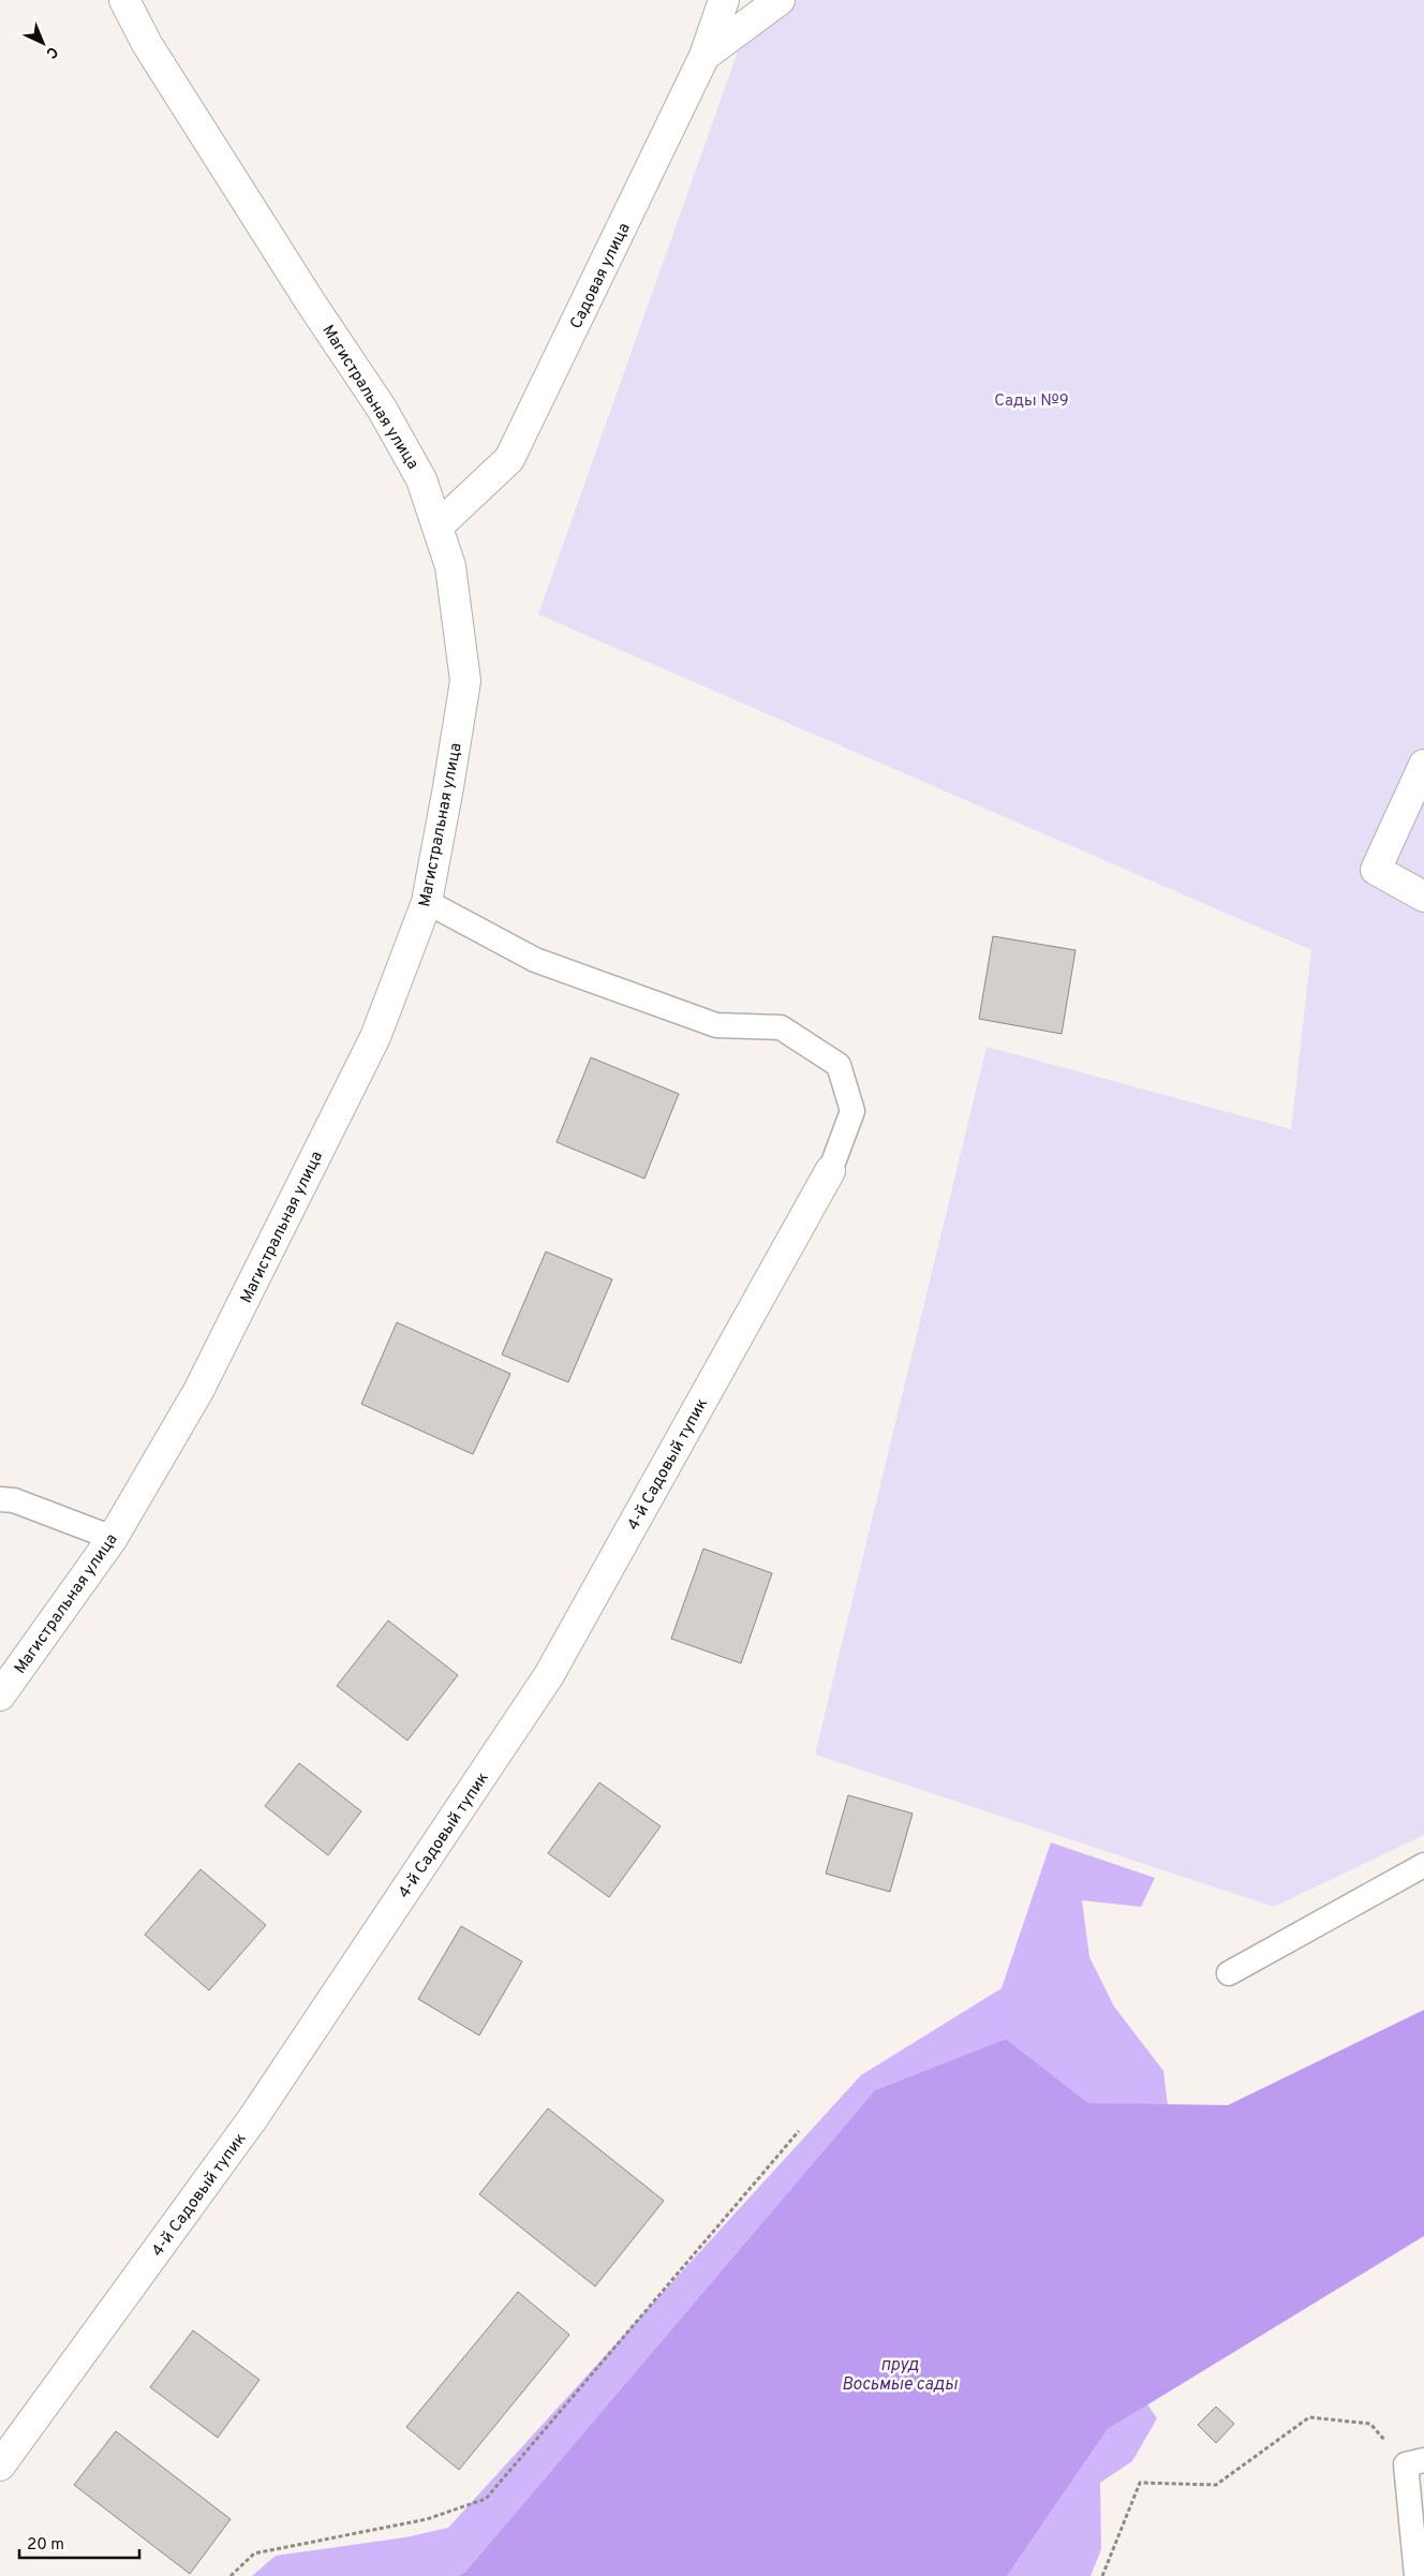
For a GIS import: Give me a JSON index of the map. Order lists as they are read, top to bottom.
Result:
{
  "streets": {
    "street": ["Садовая улица", "Магистральная улица", "4-й Садовый тупик"]
  },
  "crossings": [
    ["Садовая улица", "Магистральная улица"]
  ],
  "water": ["пруд Восьмые сады"],
  "parks": ["Сады №9"],
  "scale_bar": "20 m",
  "north": "bottom right"
}
